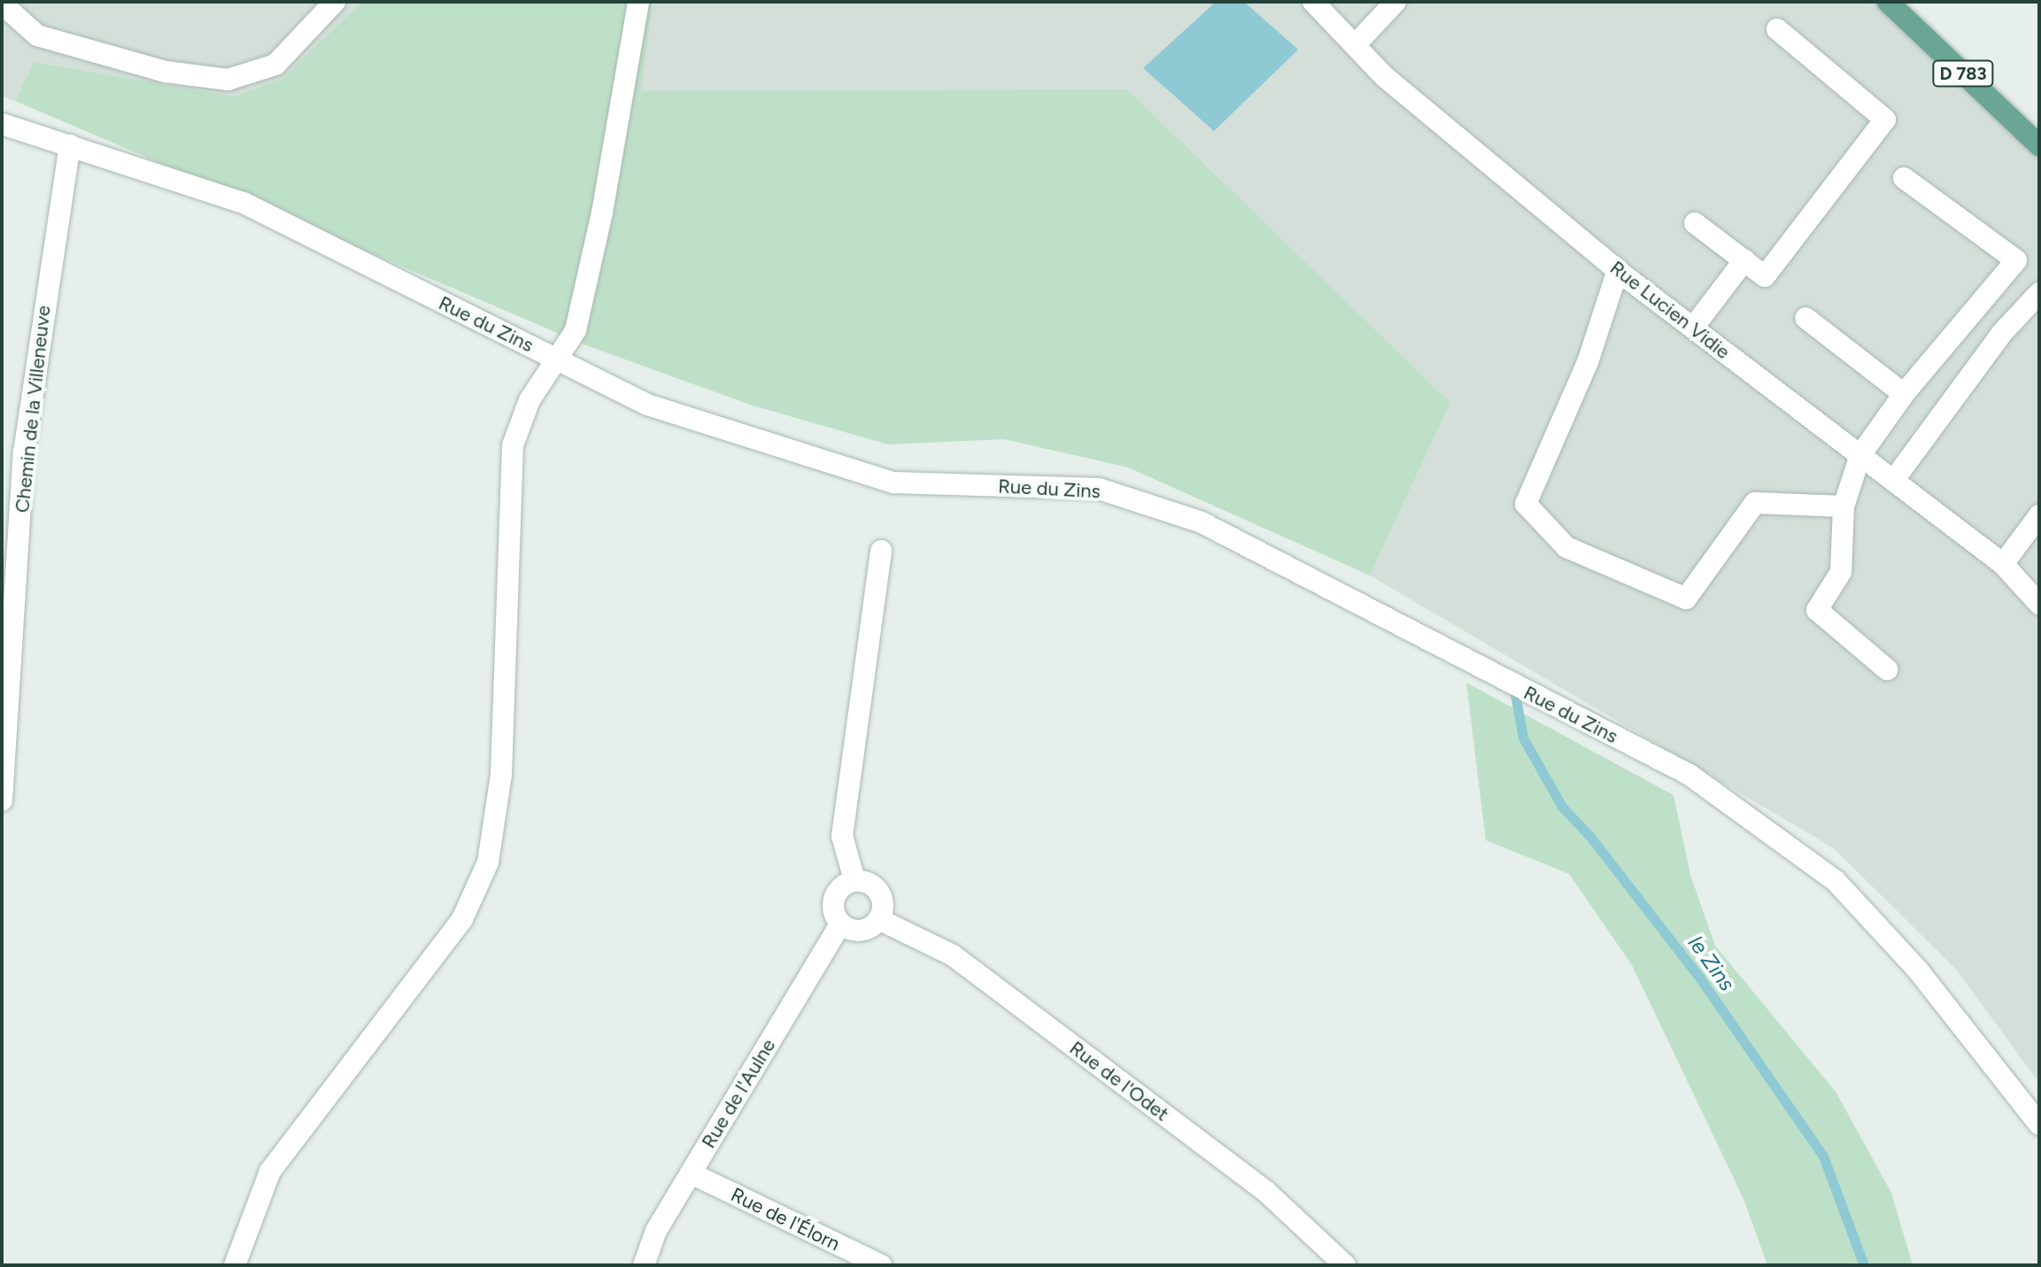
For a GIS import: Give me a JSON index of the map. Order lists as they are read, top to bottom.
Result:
{
  "streets": {
    "main road": ["D 783"],
    "street": [
      "Rue Lucien Vidie",
      "Rue du Zins",
      "Chemin de la Villeneuve",
      "Rue de l'Odet",
      "Rue de l'Aulne",
      "Rue de l'Élorn"
    ]
  },
  "crossings": [
    ["Rue du Zins", "Chemin de la Villeneuve"],
    ["Rue de l'Odet", "Rue de l'Aulne"],
    ["Rue de l'Aulne", "Rue de l'Élorn"]
  ],
  "water": ["le Zins"]
}
